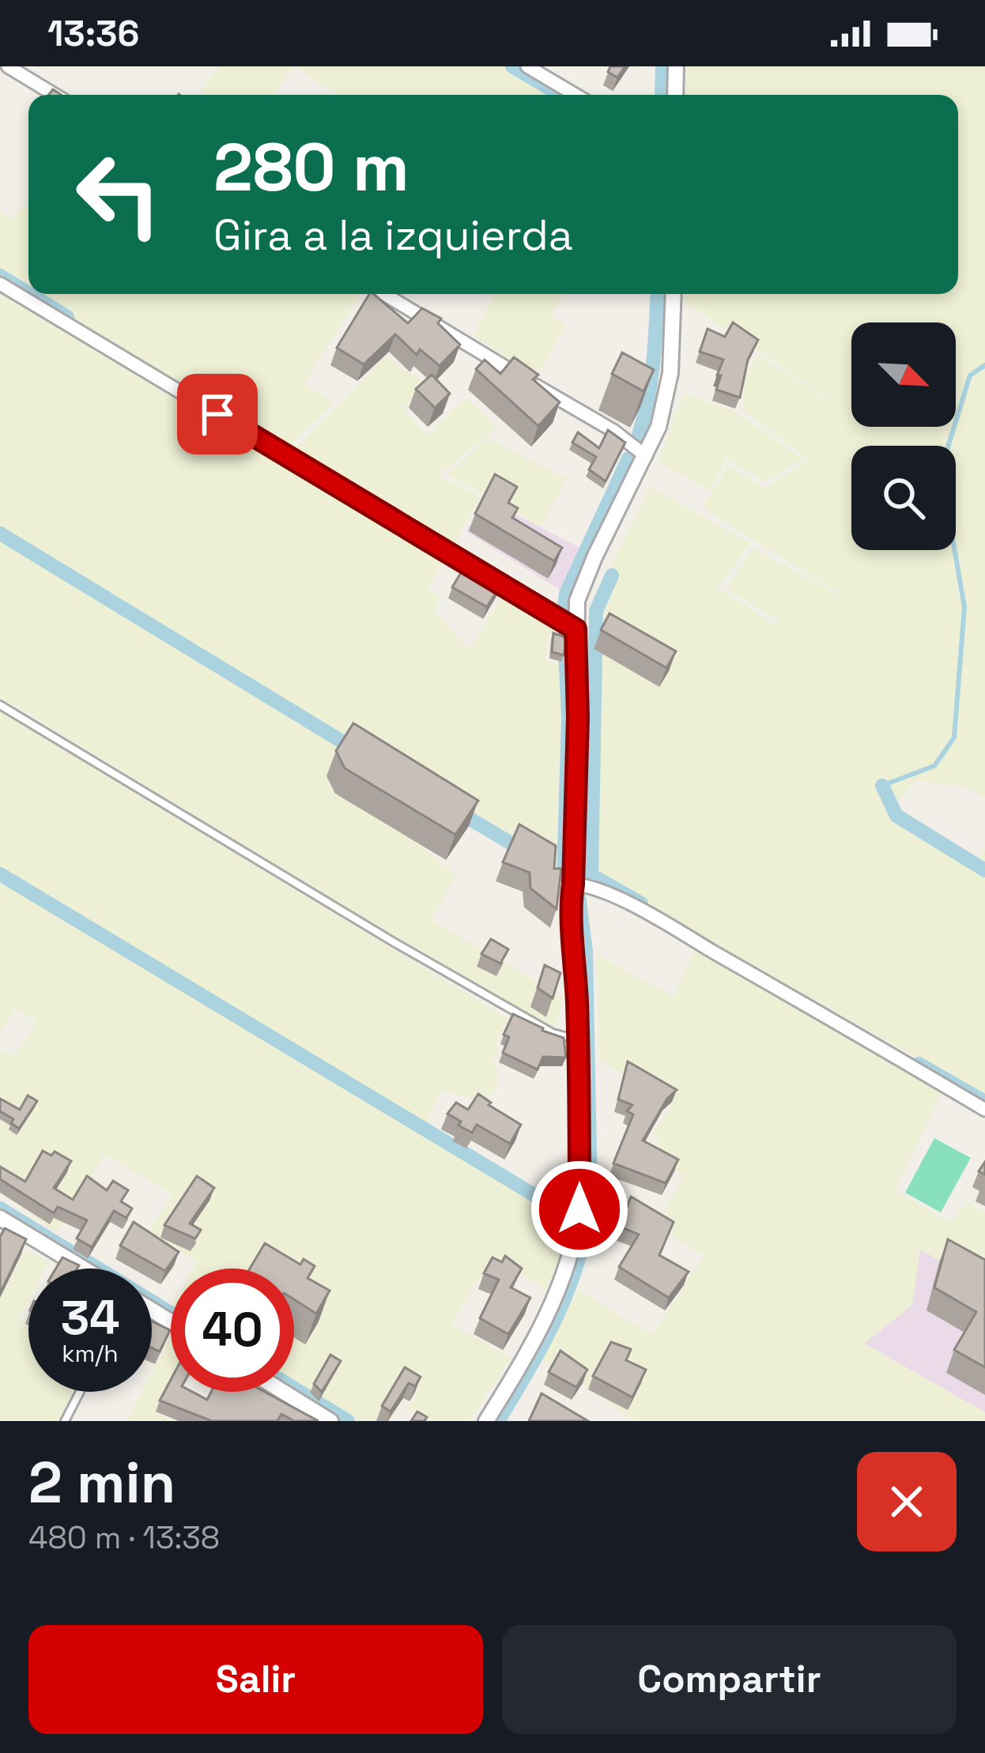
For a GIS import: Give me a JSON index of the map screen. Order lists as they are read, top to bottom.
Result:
{
  "north": "bottom right",
  "page": {
    "status": "13:36",
    "turn": ["280 m", "Gira a la izquierda"],
    "speed": "34 km/h",
    "limit": "40",
    "heading": ["2 min", "480 m · 13:38"],
    "buttons": ["Salir", "Compartir"]
  }
}
